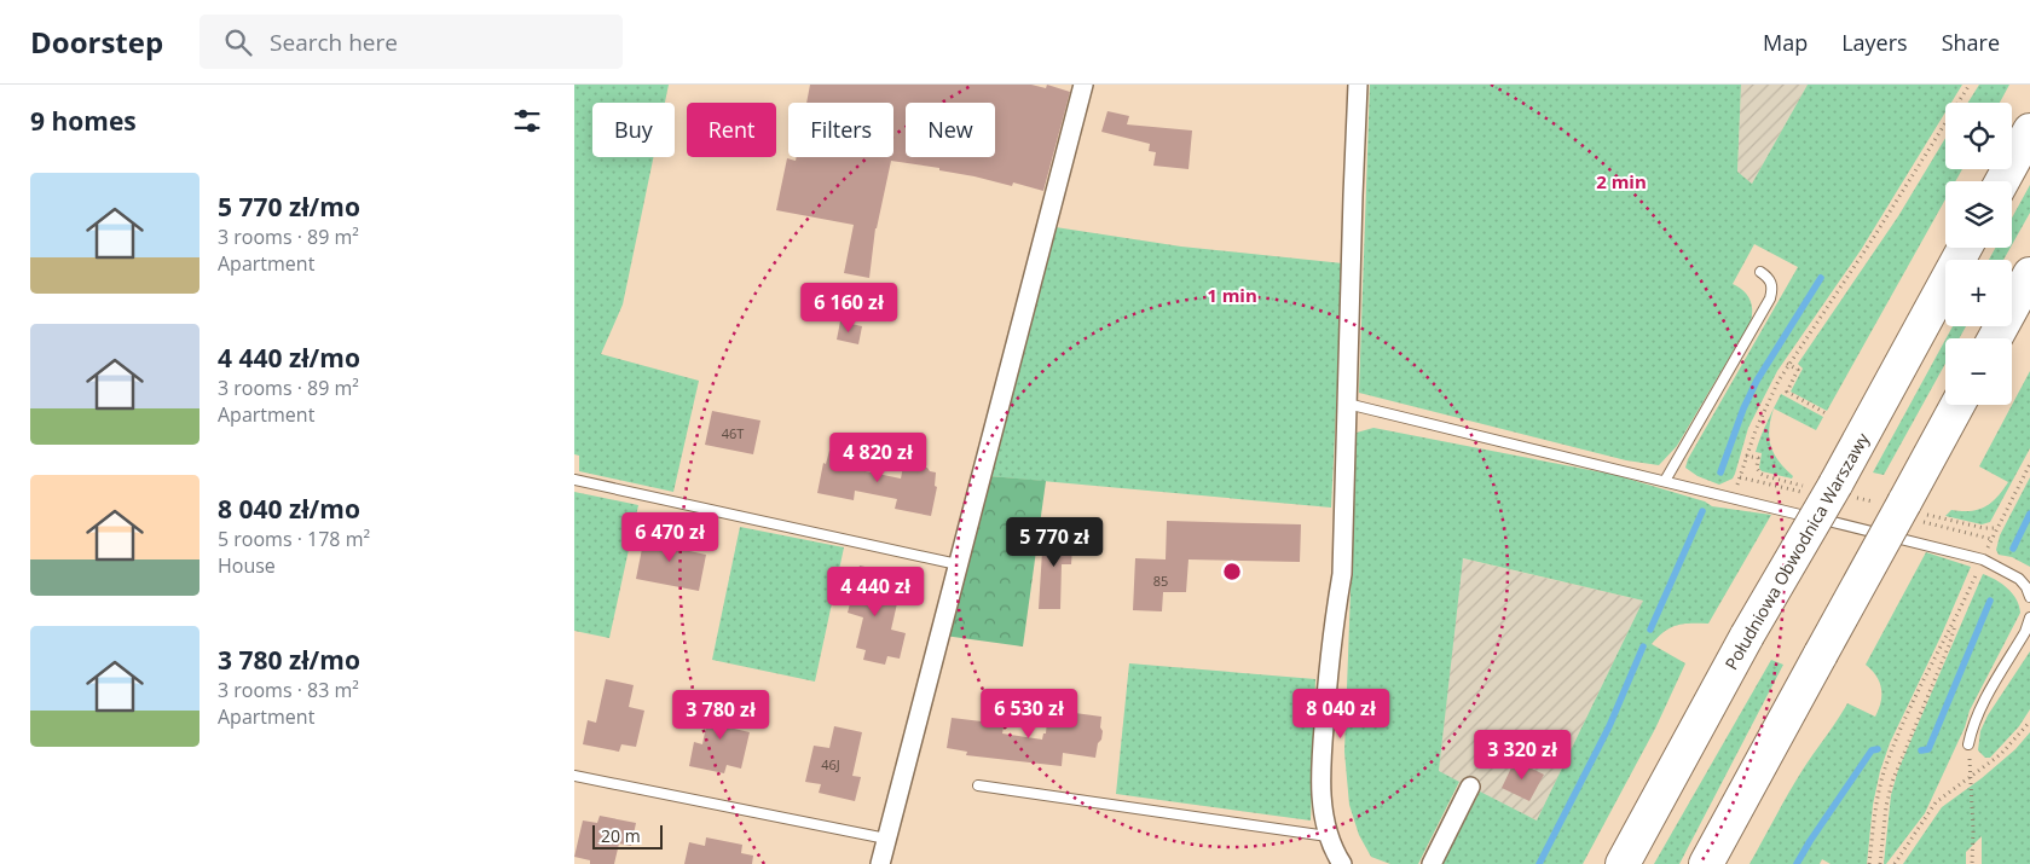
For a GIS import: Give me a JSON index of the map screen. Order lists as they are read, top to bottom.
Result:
{
  "streets": {
    "highway": ["Południowa Obwodnica Warszawy"]
  },
  "house_numbers": ["46T", "85", "46J"],
  "scale_bar": "20 m",
  "page": {
    "header": "Doorstep",
    "search": "Search here",
    "nav": ["Map", "Layers", "Share"],
    "heading": "9 homes",
    "map_buttons": ["+", "−"],
    "chip": [
      "Buy",
      "Rent",
      "Filters",
      "New"
    ],
    "list": [
      {
        "name": "5 770 zł/mo",
        "note": "3 rooms · 89 m² · Apartment"
      },
      {
        "name": "4 440 zł/mo",
        "note": "3 rooms · 89 m² · Apartment"
      },
      {
        "name": "8 040 zł/mo",
        "note": "5 rooms · 178 m² · House"
      },
      {
        "name": "3 780 zł/mo",
        "note": "3 rooms · 83 m² · Apartment"
      }
    ],
    "price": [
      "6 160 zł",
      "4 820 zł",
      "6 470 zł",
      "5 770 zł",
      "4 440 zł",
      "6 530 zł",
      "8 040 zł",
      "3 780 zł",
      "3 320 zł"
    ],
    "scale": "20 m"
  },
  "rings": ["2 min", "1 min"]
}
